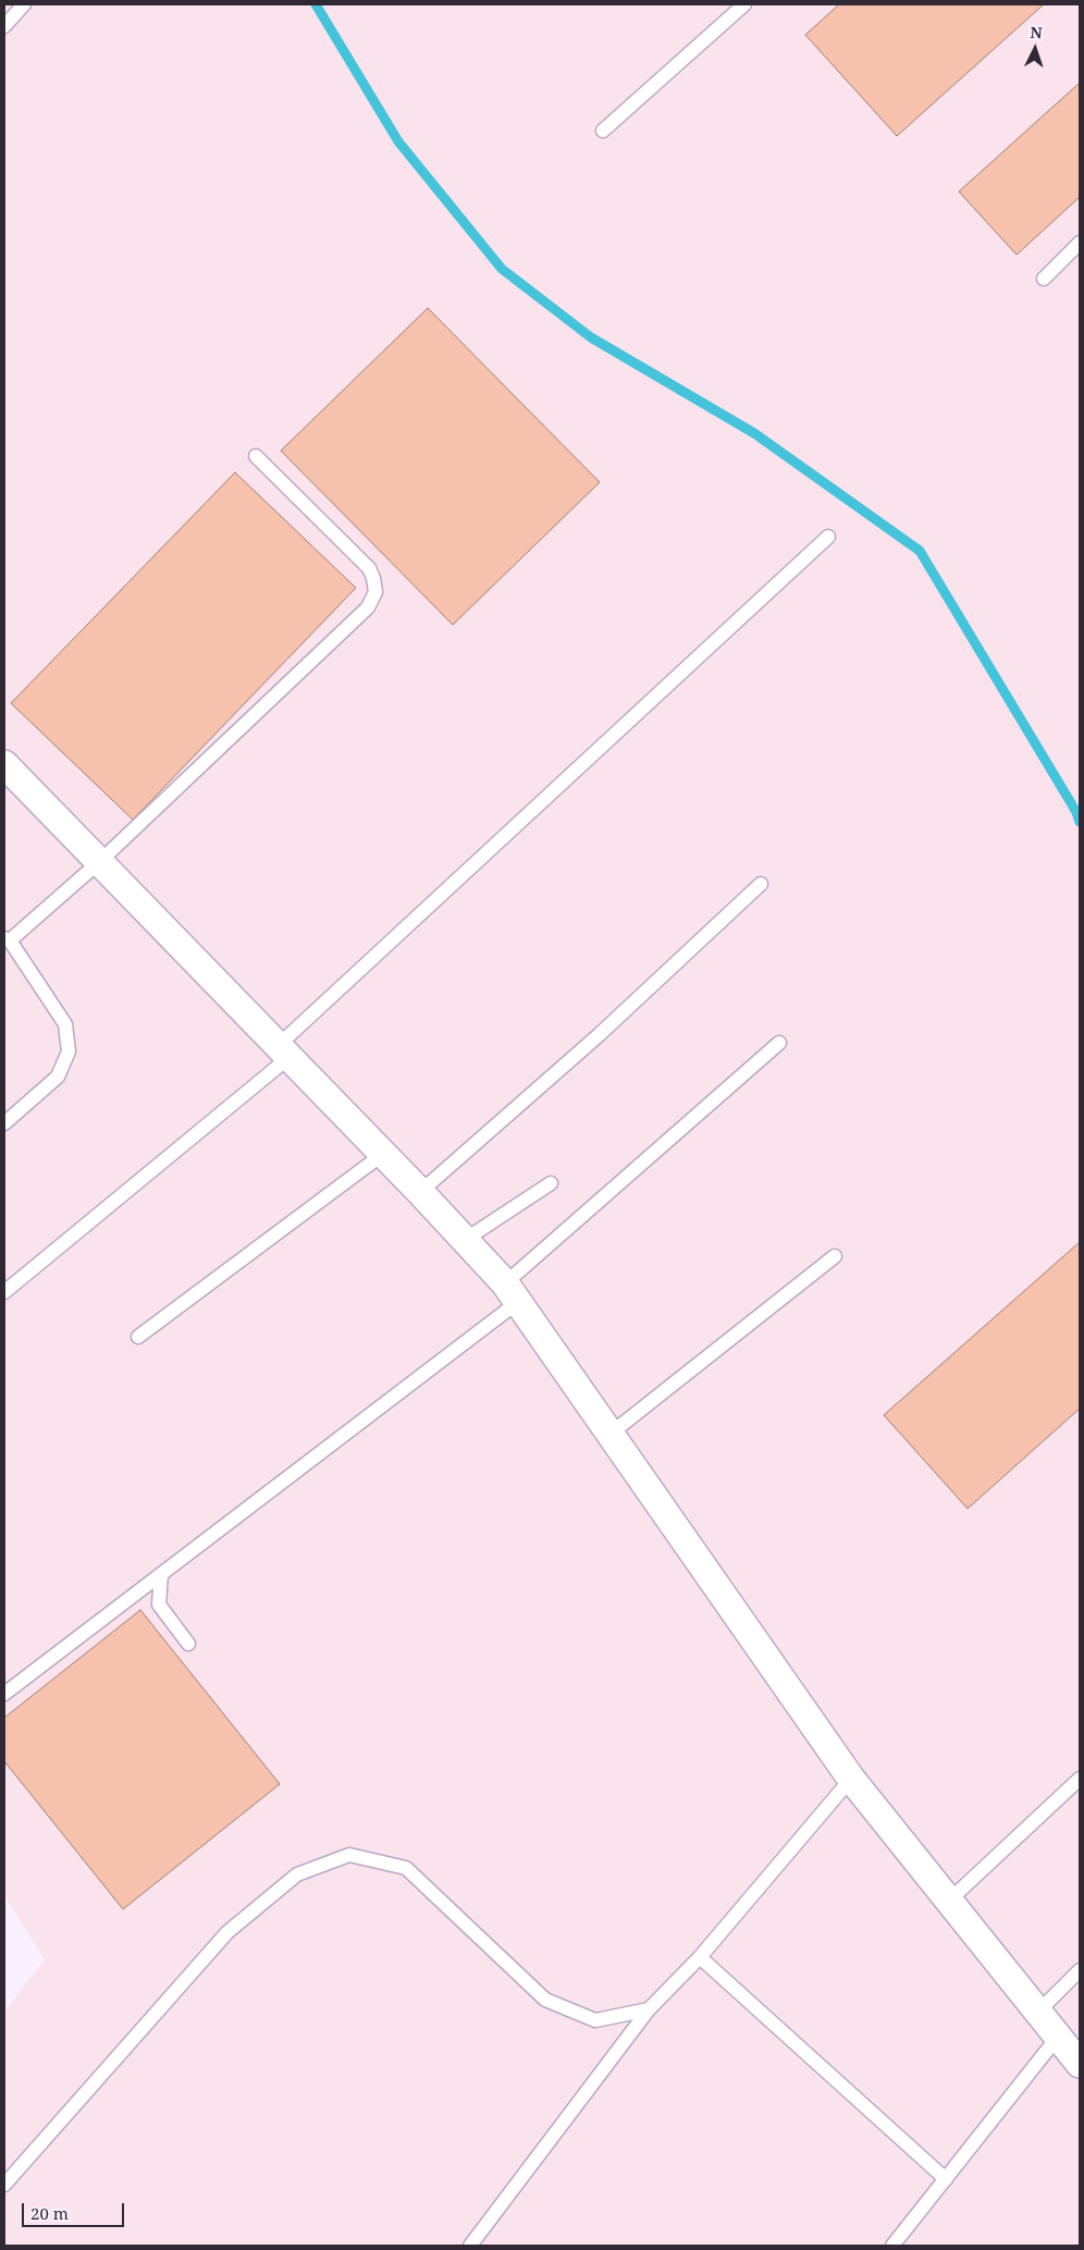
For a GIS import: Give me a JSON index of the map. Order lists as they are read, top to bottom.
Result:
{
  "scale_bar": "20 m",
  "north": "top"
}
